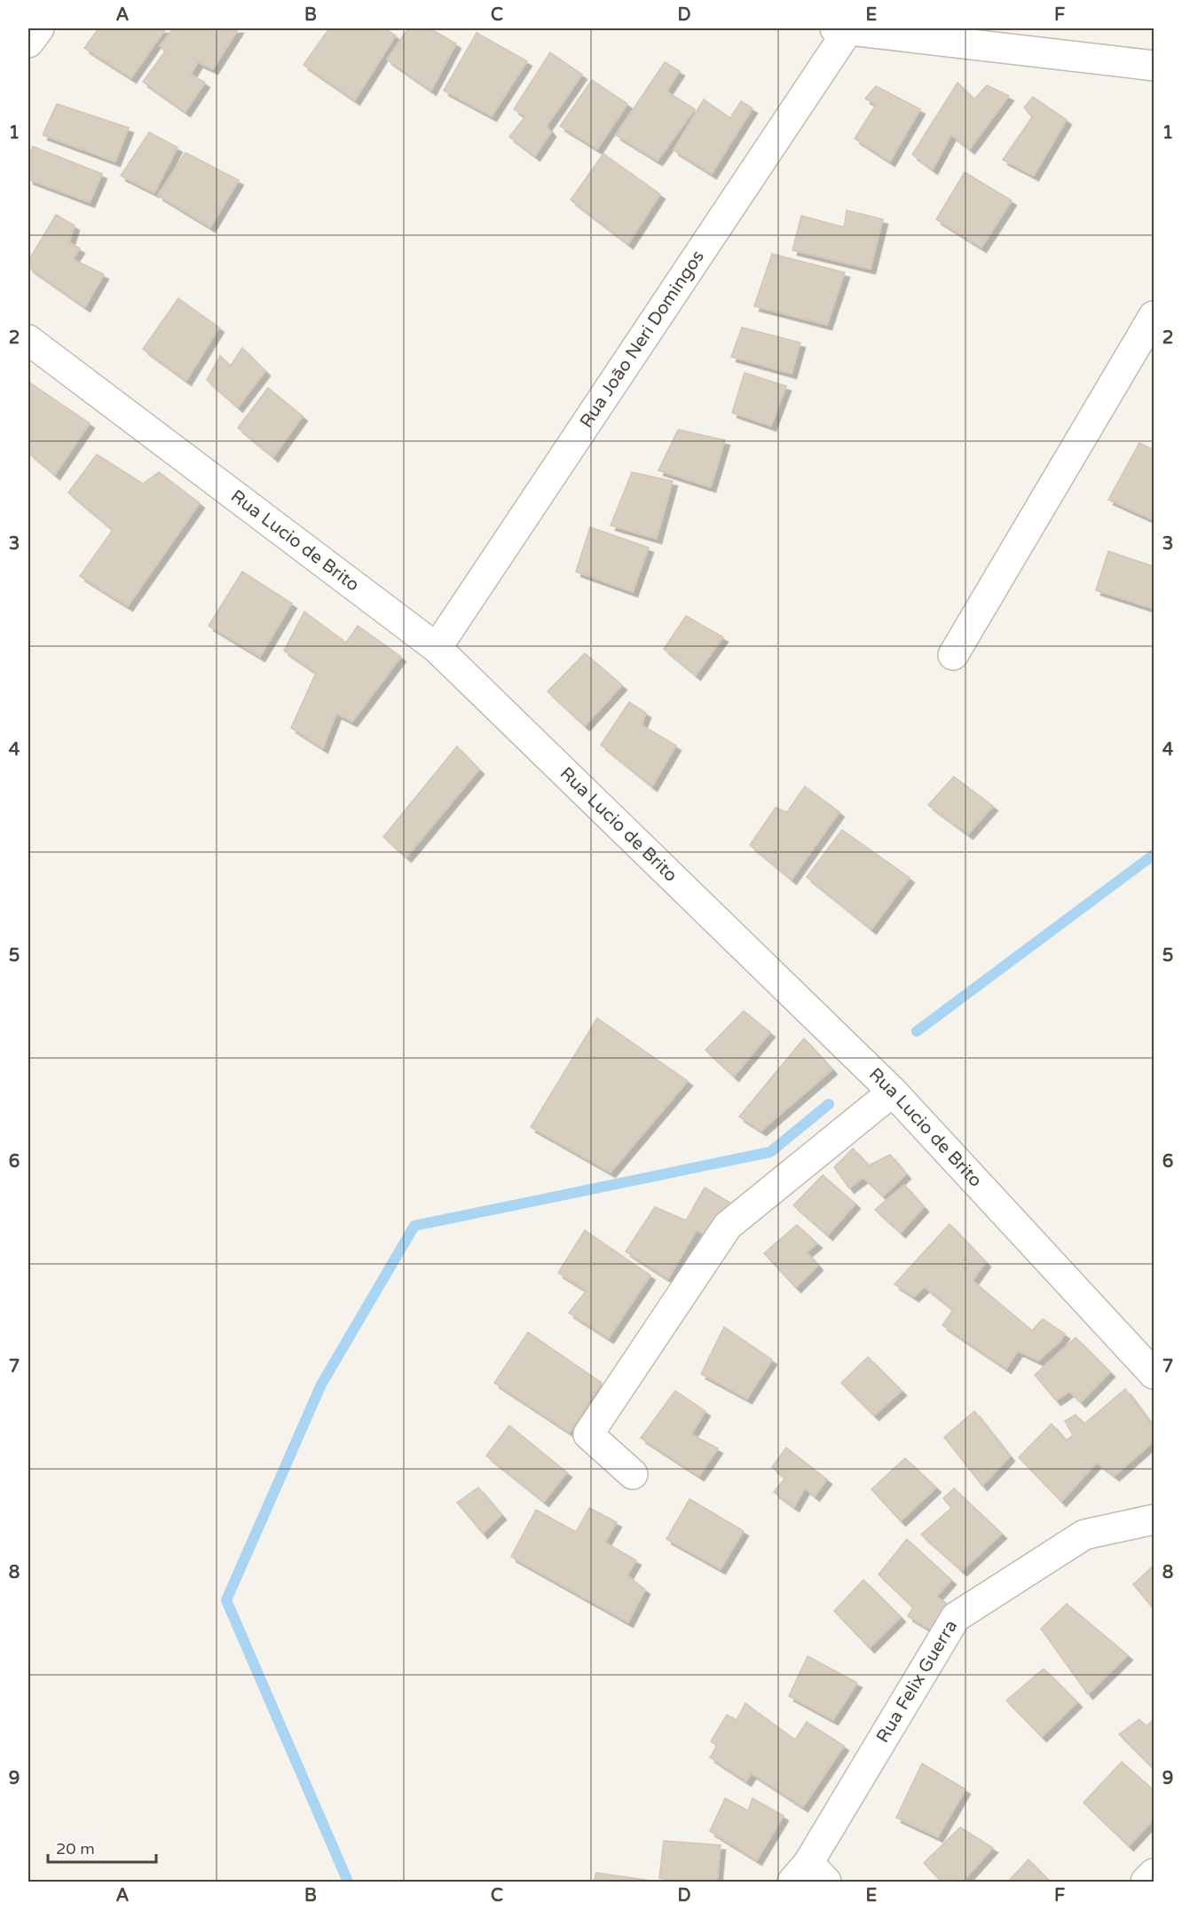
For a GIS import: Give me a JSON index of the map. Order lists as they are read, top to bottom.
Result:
{
  "streets": {
    "street": ["Rua João Neri Domingos", "Rua Lucio de Brito", "Rua Felix Guerra"]
  },
  "crossings": [
    ["Rua João Neri Domingos", "Rua Lucio de Brito"]
  ],
  "scale_bar": "20 m",
  "grid": {
    "columns": [
      "A",
      "B",
      "C",
      "D",
      "E",
      "F"
    ],
    "rows": [
      "1",
      "2",
      "3",
      "4",
      "5",
      "6",
      "7",
      "8",
      "9"
    ]
  }
}
